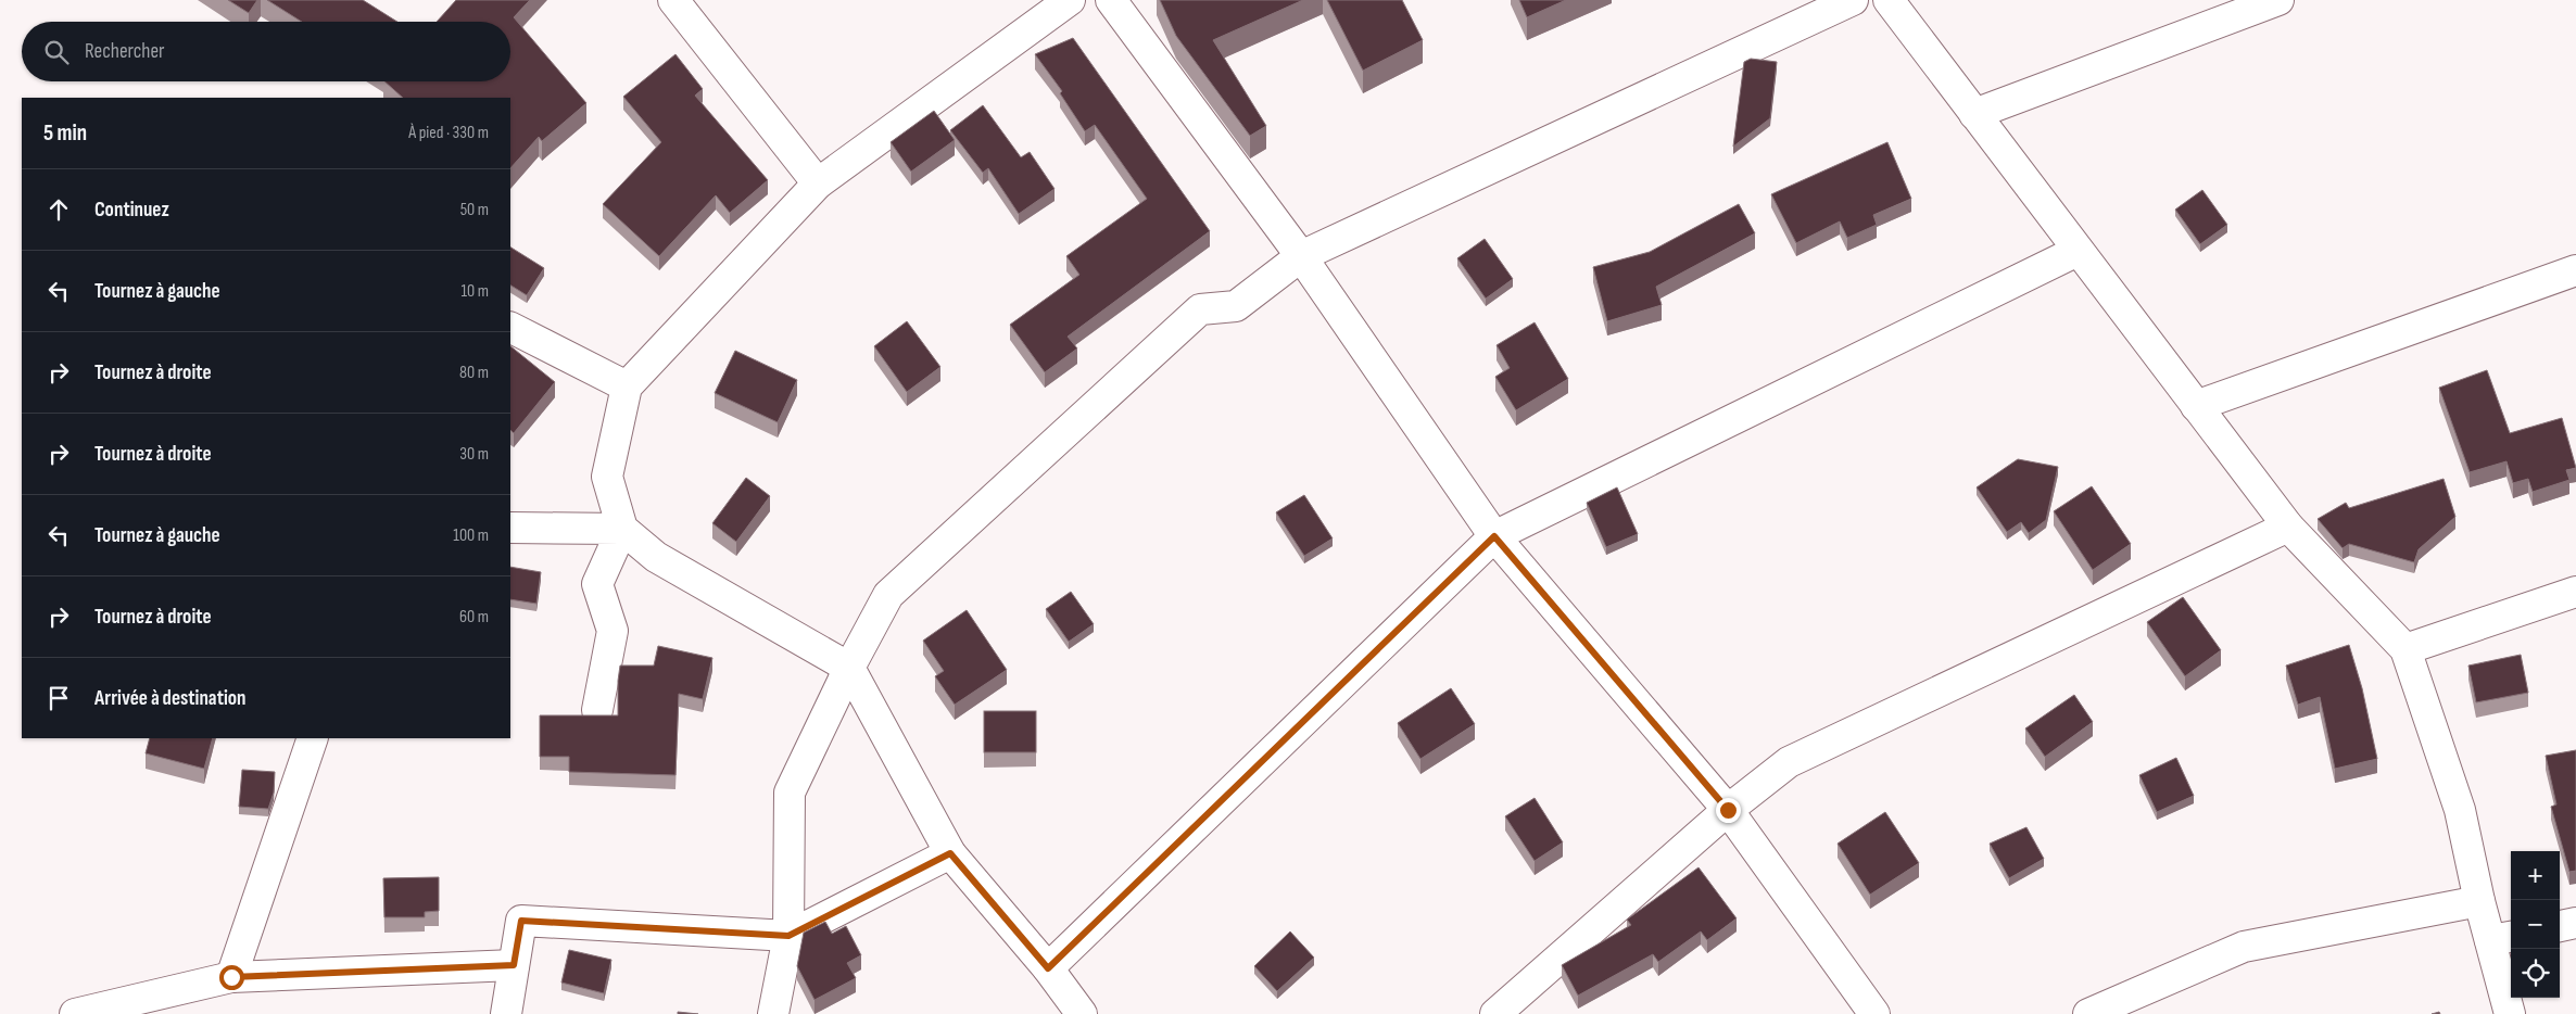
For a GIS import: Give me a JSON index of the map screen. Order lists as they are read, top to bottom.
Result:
{
  "page": {
    "search": "Rechercher",
    "heading": ["5 min", "À pied · 330 m"],
    "list": [
      ["Continuez", "50 m"],
      ["Tournez à gauche", "10 m"],
      ["Tournez à droite", "80 m"],
      ["Tournez à droite", "30 m"],
      ["Tournez à gauche", "100 m"],
      ["Tournez à droite", "60 m"],
      "Arrivée à destination"
    ],
    "map_buttons": ["+", "−"]
  }
}
